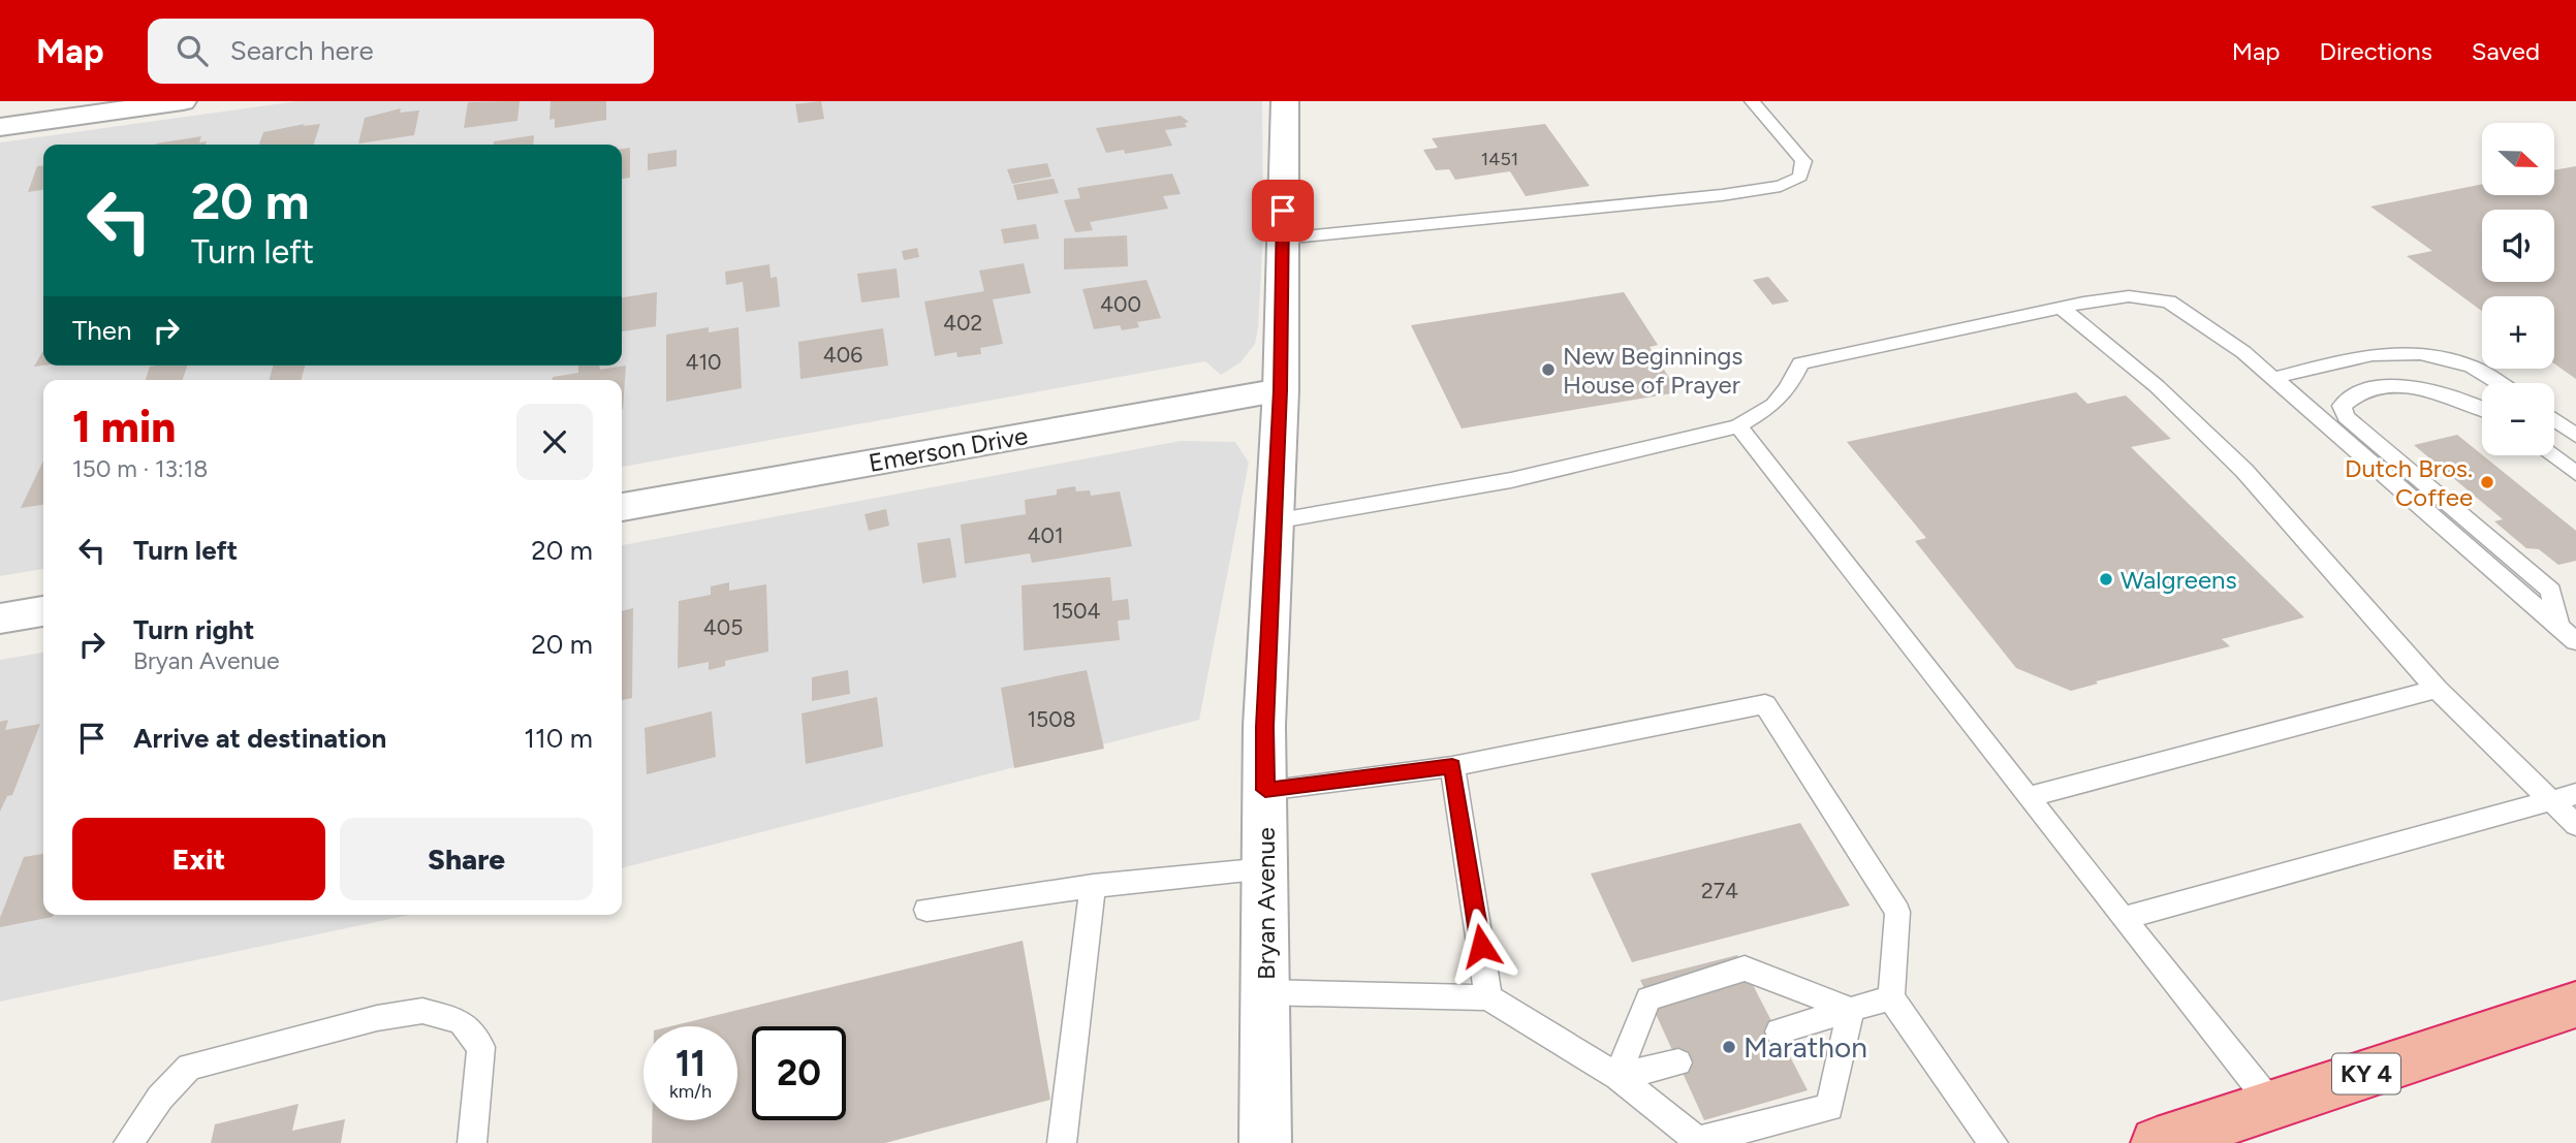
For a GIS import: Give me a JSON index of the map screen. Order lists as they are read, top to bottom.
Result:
{
  "streets": {
    "highway": ["KY 4"],
    "street": ["Emerson Drive", "Bryan Avenue"]
  },
  "crossings": [
    ["Emerson Drive", "Bryan Avenue"]
  ],
  "places": [
    "New Beginnings House of Prayer",
    "Dutch Bros. Coffee",
    "Walgreens",
    "Marathon"
  ],
  "house_numbers": [
    "1451",
    "400",
    "402",
    "406",
    "410",
    "401",
    "1504",
    "405",
    "1508",
    "274"
  ],
  "north": "right",
  "page": {
    "header": "Map",
    "search": "Search here",
    "nav": ["Map", "Directions", "Saved"],
    "map_buttons": ["+", "−"],
    "turn": ["20 m", "Turn left"],
    "then": "Then",
    "heading": ["1 min", "150 m · 13:18"],
    "list": [
      {
        "name": "Turn left",
        "value": "20 m"
      },
      {
        "name": "Turn right",
        "note": "Bryan Avenue",
        "value": "20 m"
      },
      {
        "name": "Arrive at destination",
        "value": "110 m"
      }
    ],
    "buttons": ["Exit", "Share"],
    "speed": "11 km/h",
    "limit": "20"
  }
}
